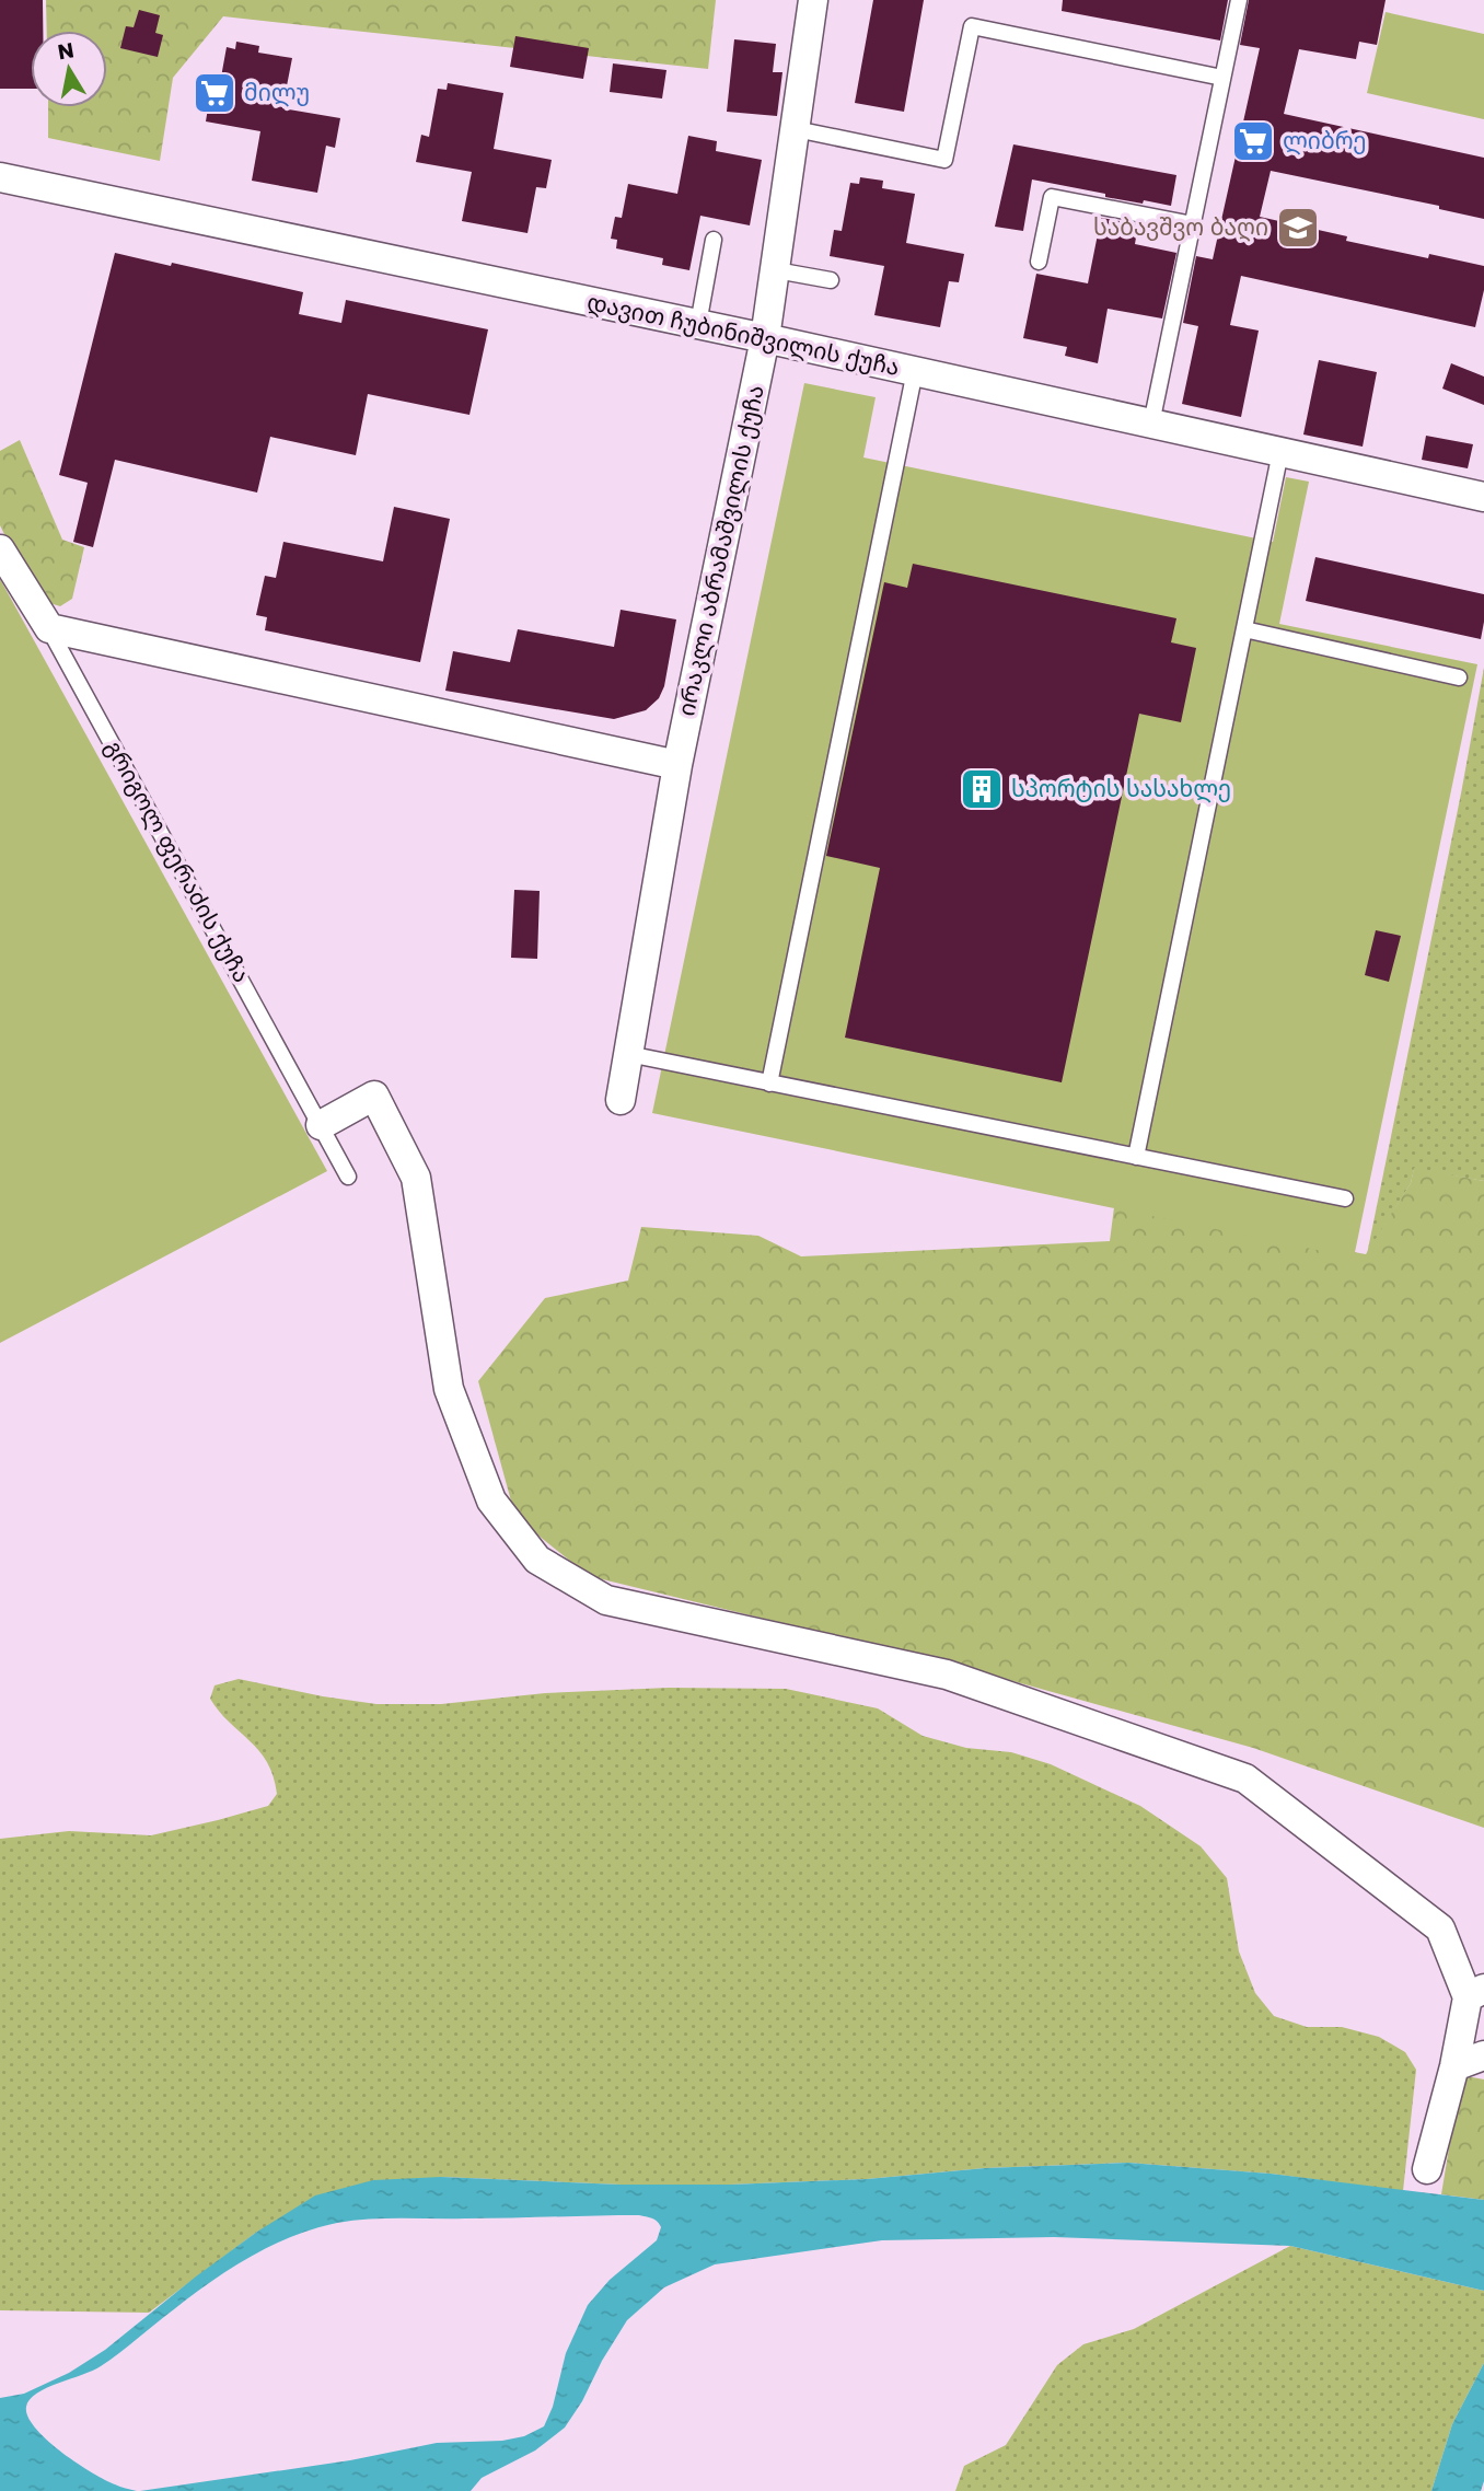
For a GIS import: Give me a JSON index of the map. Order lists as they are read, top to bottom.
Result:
{
  "streets": {
    "street": ["დავით ჩუბინიშვილის ქუჩა", "ირაკლი აბრამაშვილის ქუჩა", "გრიგოლ ფერაძის ქუჩა"]
  },
  "crossings": [
    ["დავით ჩუბინიშვილის ქუჩა", "ირაკლი აბრამაშვილის ქუჩა"]
  ],
  "places": {
    "supermarket": ["მილუ", "ლიბრე"],
    "school or university": ["საბავშვო ბაღი"],
    "building": ["სპორტის სასახლე"]
  },
  "north": "top"
}
